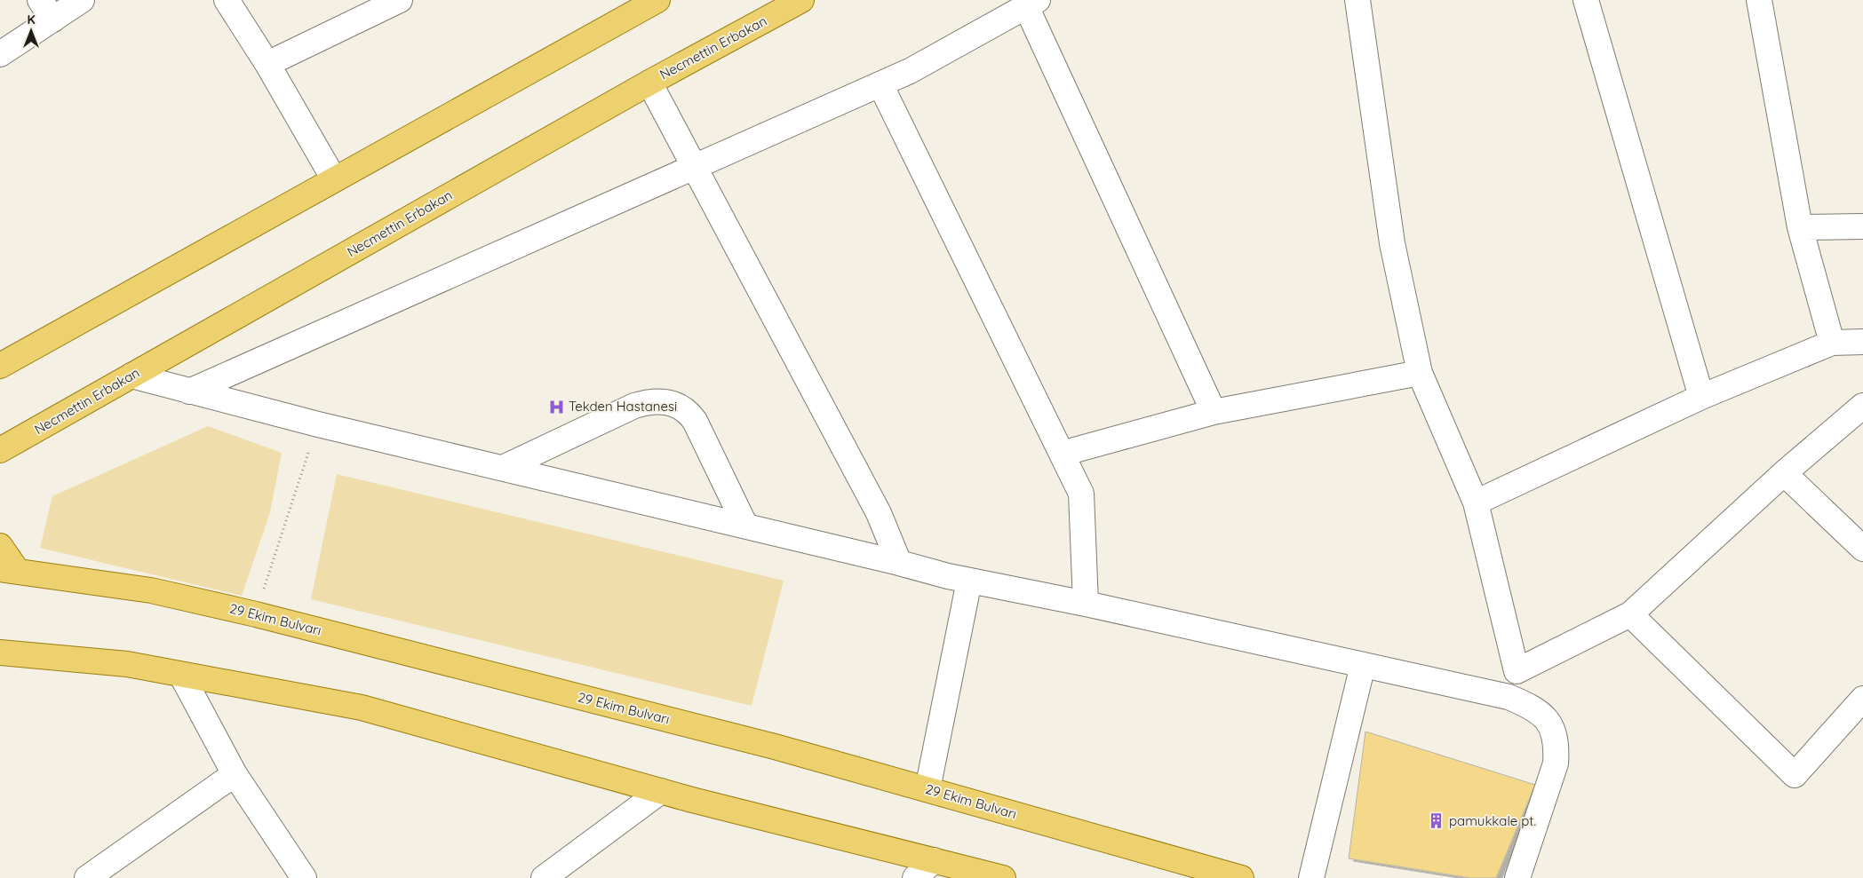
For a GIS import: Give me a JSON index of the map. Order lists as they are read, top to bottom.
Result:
{
  "streets": {
    "main road": ["Necmettin Erbakan", "29 Ekim Bulvarı"]
  },
  "places": {
    "hospital": ["Tekden Hastanesi"],
    "building": ["pamukkale pt."]
  },
  "north": "top"
}
